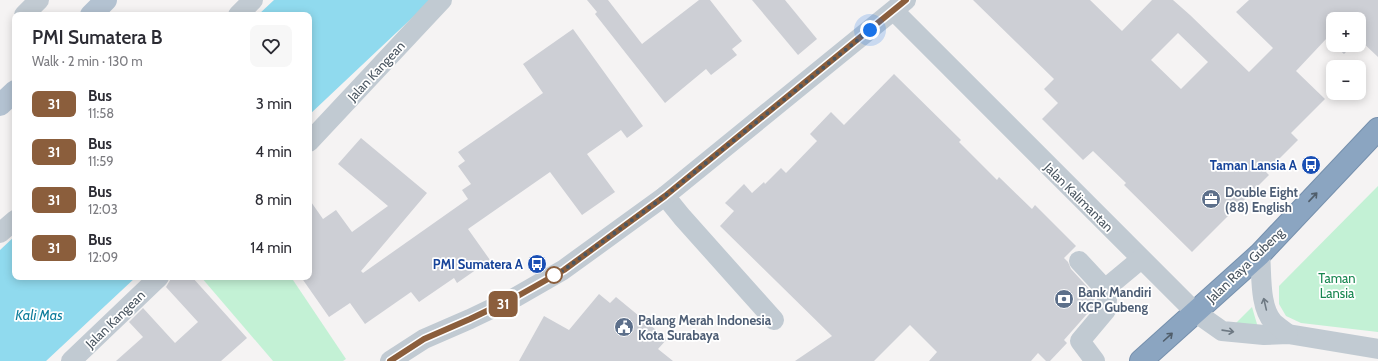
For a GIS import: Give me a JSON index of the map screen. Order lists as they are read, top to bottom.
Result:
{
  "streets": {
    "highway": ["Jalan Raya Gubeng"],
    "street": ["Jalan Kangean", "Jalan Kalimantan"]
  },
  "crossings": [
    ["Jalan Kalimantan", "Jalan Raya Gubeng"]
  ],
  "one_way": ["Jalan Raya Gubeng"],
  "water": ["Kali Mas"],
  "parks": ["Taman Lansia"],
  "places": {
    "bus stop": ["Taman Lansia A", "PMI Sumatera A"],
    "office": ["Double Eight (88) English"],
    "bank": ["Bank Mandiri KCP Gubeng"],
    "public building": ["Palang Merah Indonesia Kota Surabaya"]
  },
  "lines": ["bus line 31"],
  "page": {
    "on_map": "31",
    "map_buttons": ["+", "−"],
    "heading": ["PMI Sumatera B", "Walk · 2 min · 130 m"],
    "list": [
      {
        "mark": "31",
        "name": "Bus",
        "note": "11:58",
        "value": "3 min"
      },
      {
        "mark": "31",
        "name": "Bus",
        "note": "11:59",
        "value": "4 min"
      },
      {
        "mark": "31",
        "name": "Bus",
        "note": "12:03",
        "value": "8 min"
      },
      {
        "mark": "31",
        "name": "Bus",
        "note": "12:09",
        "value": "14 min"
      }
    ]
  }
}
